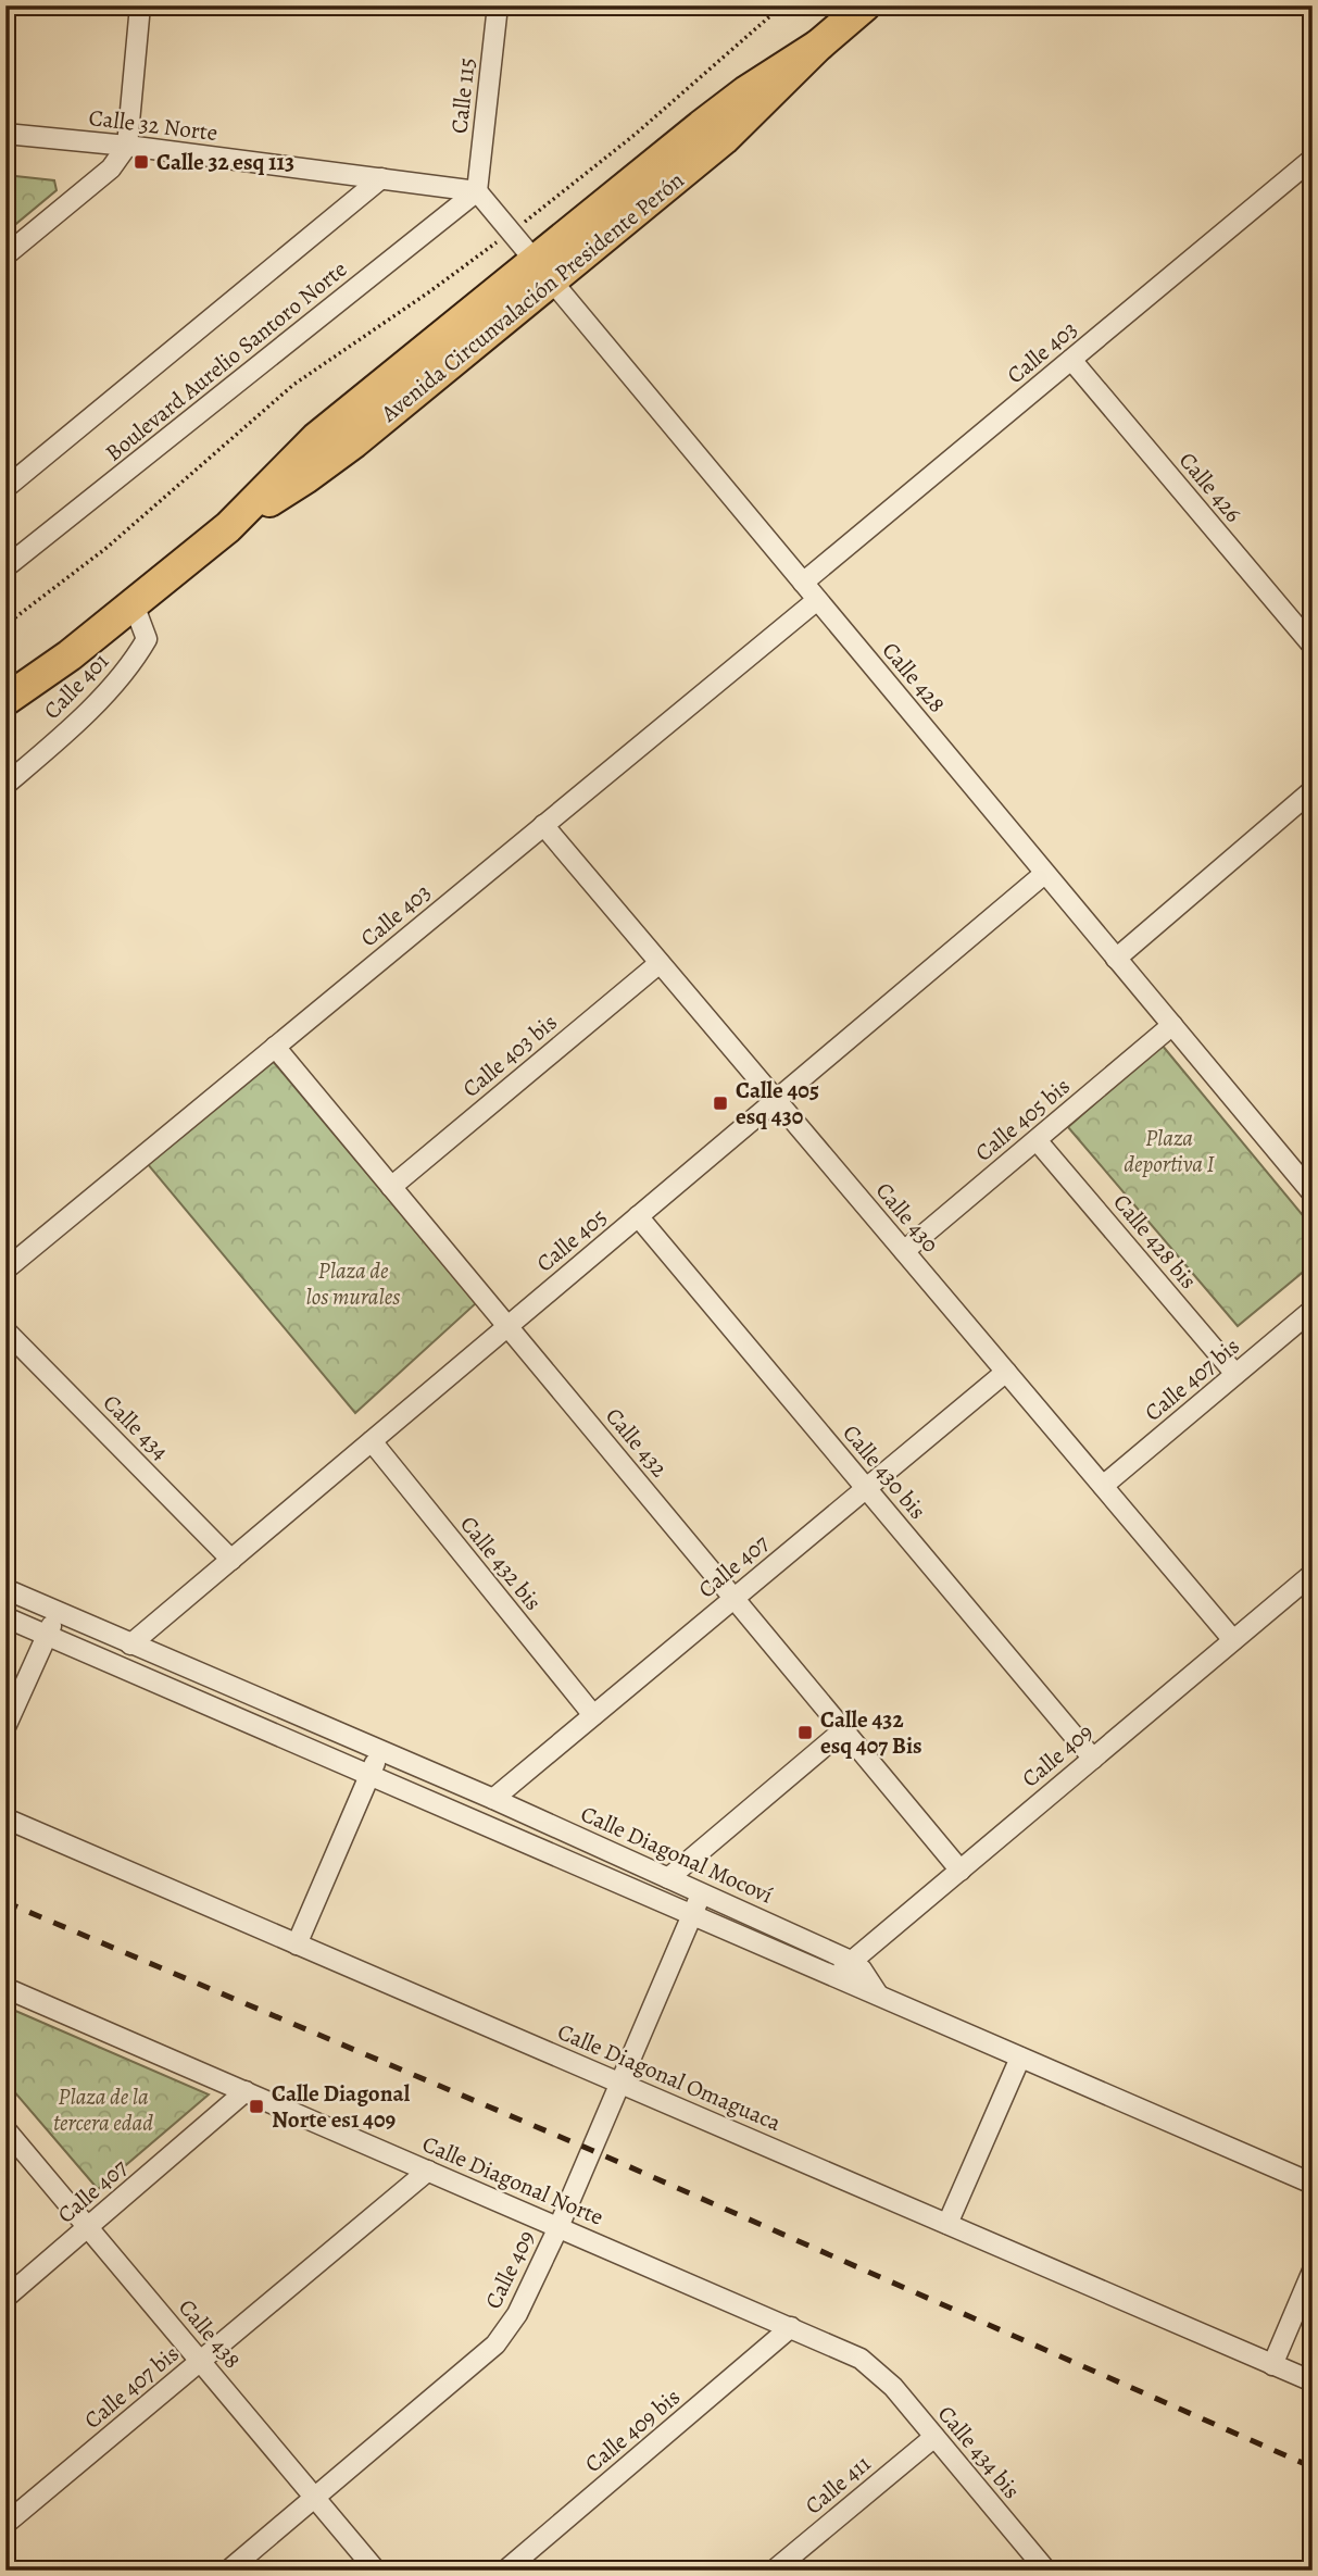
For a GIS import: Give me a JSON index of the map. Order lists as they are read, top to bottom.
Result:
{
  "streets": {
    "main road": ["Avenida Circunvalación Presidente Perón"],
    "street": [
      "Calle 115",
      "Calle 32 Norte",
      "Calle 403",
      "Boulevard Aurelio Santoro Norte",
      "Calle 426",
      "Calle 428",
      "Calle 401",
      "Calle 403 bis",
      "Calle 405 bis",
      "Calle 430",
      "Calle 405",
      "Calle 428 bis",
      "Calle 407 bis",
      "Calle 434",
      "Calle 432",
      "Calle 430 bis",
      "Calle 432 bis",
      "Calle 407",
      "Calle 409",
      "Calle Diagonal Mocoví",
      "Calle Diagonal Omaguaca",
      "Calle Diagonal Norte",
      "Calle 438",
      "Calle 409 bis",
      "Calle 434 bis",
      "Calle 411"
    ]
  },
  "crossings": [
    ["Calle 115", "Calle 32 Norte"],
    ["Calle 115", "Boulevard Aurelio Santoro Norte"],
    ["Calle 115", "Calle 428"],
    ["Calle 32 Norte", "Boulevard Aurelio Santoro Norte"],
    ["Calle 32 Norte", "Calle 428"],
    ["Avenida Circunvalación Presidente Perón", "Calle 428"],
    ["Avenida Circunvalación Presidente Perón", "Calle 401"],
    ["Calle 403", "Calle 426"],
    ["Calle 403", "Calle 428"],
    ["Calle 403", "Calle 430"],
    ["Calle 403", "Calle 432"],
    ["Boulevard Aurelio Santoro Norte", "Calle 428"],
    ["Calle 428", "Calle 405 bis"],
    ["Calle 428", "Calle 405"],
    ["Calle 403 bis", "Calle 430"],
    ["Calle 403 bis", "Calle 432"],
    ["Calle 405 bis", "Calle 430"],
    ["Calle 405 bis", "Calle 428 bis"],
    ["Calle 430", "Calle 405"],
    ["Calle 430", "Calle 407 bis"],
    ["Calle 430", "Calle 407"],
    ["Calle 430", "Calle 409"],
    ["Calle 405", "Calle 434"],
    ["Calle 405", "Calle 432"],
    ["Calle 405", "Calle 430 bis"],
    ["Calle 405", "Calle 432 bis"],
    ["Calle 405", "Calle Diagonal Mocoví"],
    ["Calle 428 bis", "Calle 407 bis"],
    ["Calle 407 bis", "Calle Diagonal Norte"],
    ["Calle 407 bis", "Calle 438"],
    ["Calle 432", "Calle 407"],
    ["Calle 432", "Calle 409"],
    ["Calle 430 bis", "Calle 407"],
    ["Calle 430 bis", "Calle 409"],
    ["Calle 432 bis", "Calle 407"],
    ["Calle 407", "Calle Diagonal Mocoví"],
    ["Calle 407", "Calle Diagonal Norte"],
    ["Calle 407", "Calle 438"],
    ["Calle 409", "Calle Diagonal Mocoví"],
    ["Calle 409", "Calle Diagonal Omaguaca"],
    ["Calle 409", "Calle Diagonal Norte"],
    ["Calle 409", "Calle 438"],
    ["Calle Diagonal Norte", "Calle 409 bis"],
    ["Calle Diagonal Norte", "Calle 434 bis"],
    ["Calle 434 bis", "Calle 411"]
  ],
  "parks": ["Plaza deportiva I", "Plaza de los murales", "Plaza de la tercera edad"],
  "places": {
    "transit": [
      "Calle 32 esq 113",
      "Calle 405 esq 430",
      "Calle 432 esq 407 Bis",
      "Calle Diagonal Norte es1 409"
    ]
  }
}
